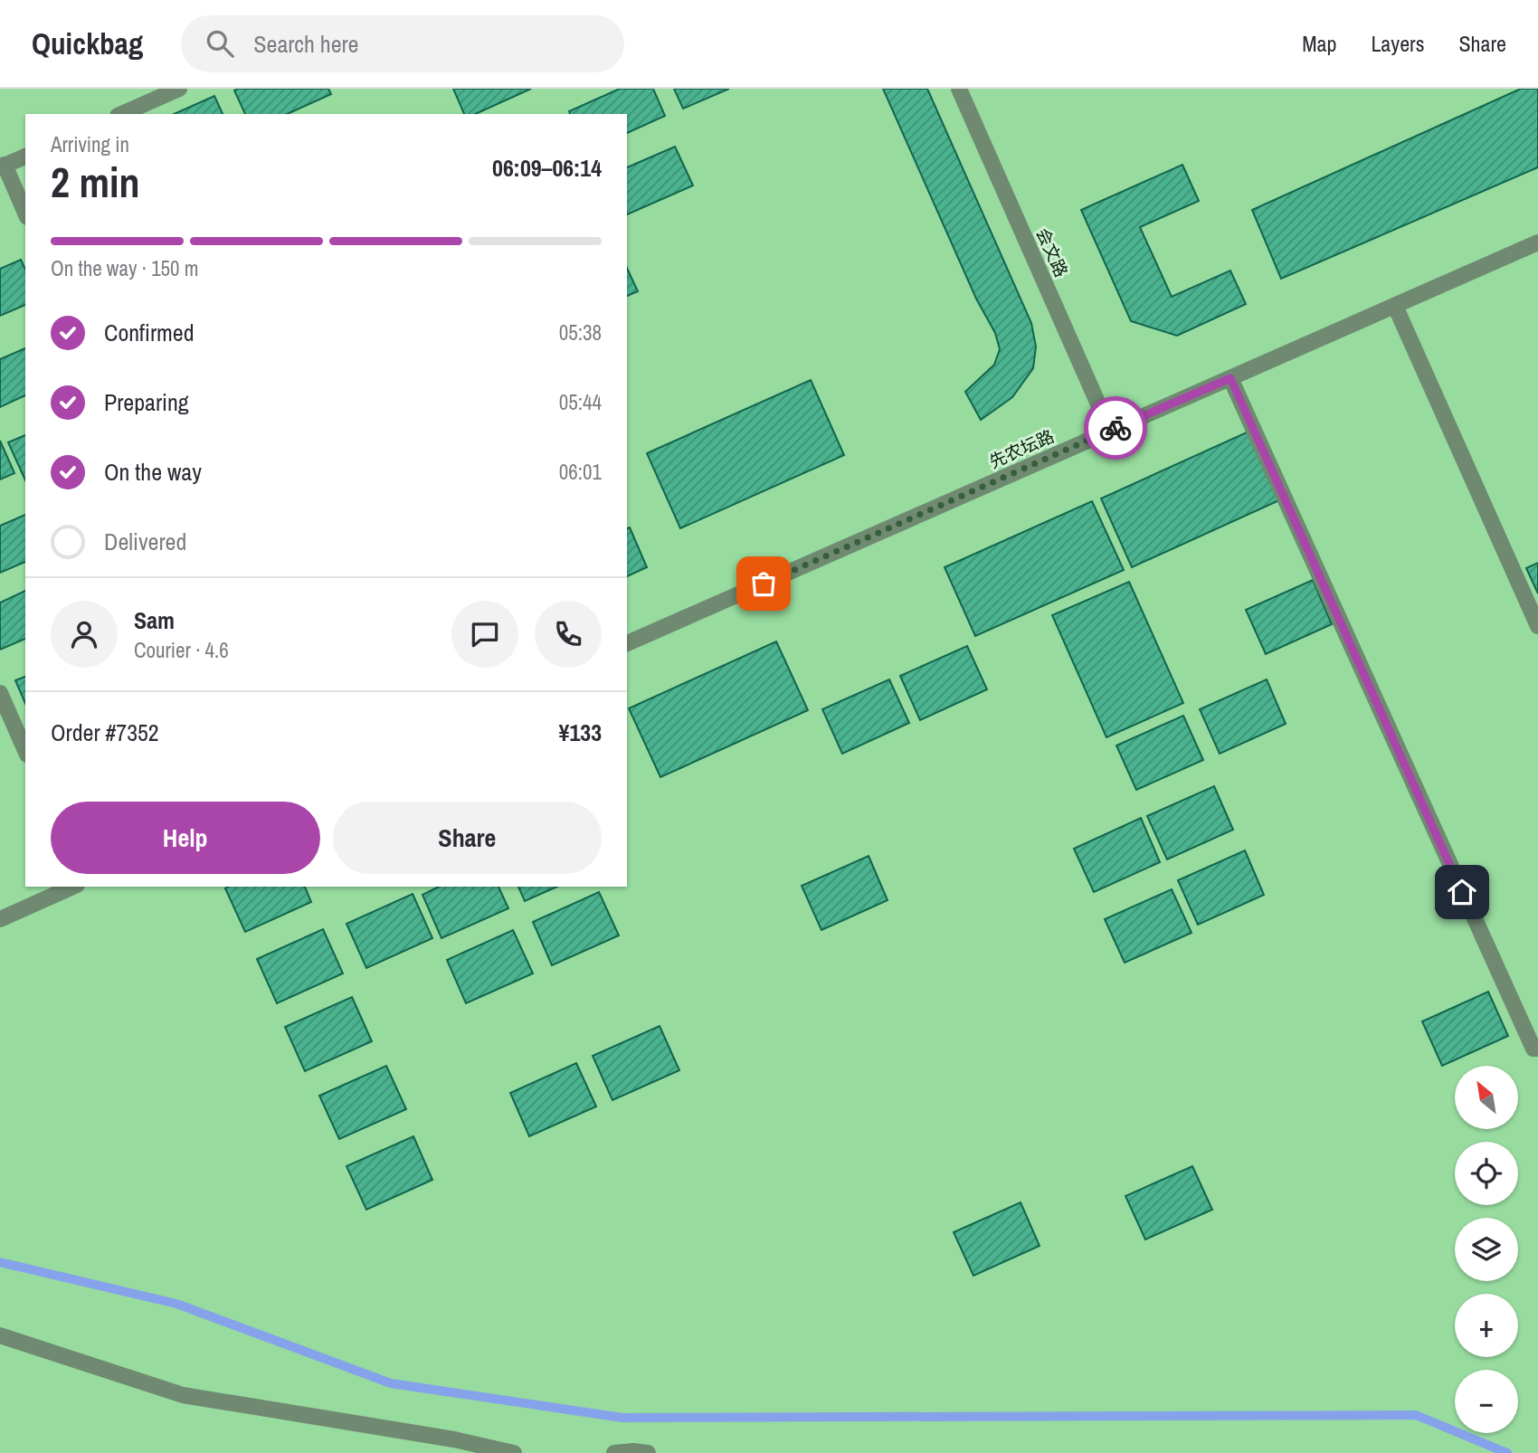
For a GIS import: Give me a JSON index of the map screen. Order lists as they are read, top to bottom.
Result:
{
  "streets": {
    "street": ["会文路", "先农坛路"]
  },
  "crossings": [
    ["会文路", "先农坛路"]
  ],
  "north": "top left",
  "page": {
    "header": "Quickbag",
    "search": "Search here",
    "nav": ["Map", "Layers", "Share"],
    "heading": ["2 min", "Arriving in", "06:09–06:14"],
    "panel": [
      "Sam",
      "Courier · 4.6",
      "Order #7352",
      "¥133"
    ],
    "bar": "On the way · 150 m",
    "list": [
      ["Confirmed", "05:38"],
      ["Preparing", "05:44"],
      ["On the way", "06:01"],
      "Delivered"
    ],
    "buttons": ["Help", "Share"],
    "map_buttons": ["+", "−"]
  }
}
